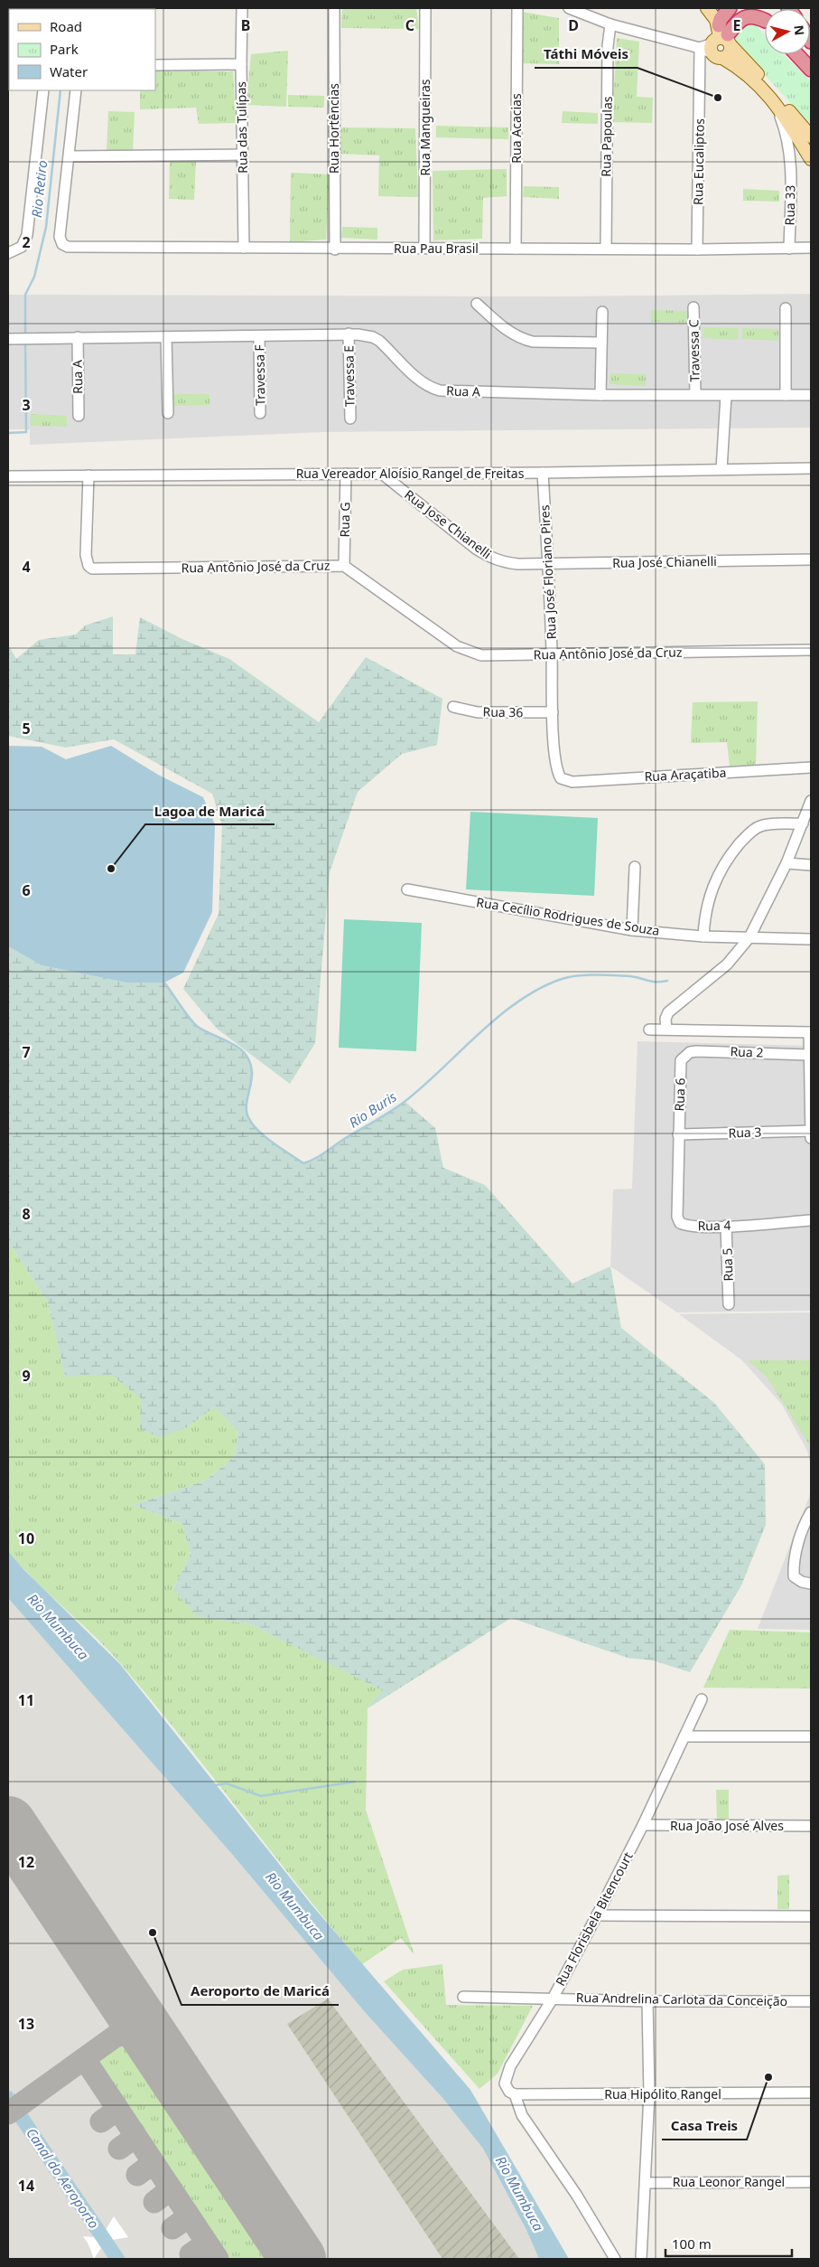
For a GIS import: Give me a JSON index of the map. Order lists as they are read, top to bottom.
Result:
{
  "streets": {
    "street": [
      "Rua das Tulípas",
      "Rua Mangueiras",
      "Rua Hortências",
      "Rua Acacias",
      "Rua Papoulas",
      "Rua Eucaliptos",
      "Rua 33",
      "Rua Pau Brasil",
      "Travessa C",
      "Travessa F",
      "Travessa E",
      "Rua A",
      "Rua Vereador Aloísio Rangel de Freitas",
      "Rua G",
      "Rua Jose Chianelli",
      "Rua José Chianelli",
      "Rua Antônio José da Cruz",
      "Rua José Floriano Pires",
      "Rua 36",
      "Rua Araçatiba",
      "Rua Cecílio Rodrigues de Souza",
      "Rua 2",
      "Rua 6",
      "Rua 3",
      "Rua 4",
      "Rua 5",
      "Rua João José Alves",
      "Rua Florisbela Bitencourt",
      "Rua Andrelina Carlota da Conceição",
      "Rua Hipólito Rangel",
      "Rua Leonor Rangel"
    ]
  },
  "crossings": [
    ["Rua das Tulípas", "Rua Pau Brasil"],
    ["Rua Mangueiras", "Rua Pau Brasil"],
    ["Rua Hortências", "Rua Pau Brasil"],
    ["Rua Acacias", "Rua Pau Brasil"],
    ["Rua Papoulas", "Rua Pau Brasil"],
    ["Rua Eucaliptos", "Rua Pau Brasil"],
    ["Rua 33", "Rua Pau Brasil"],
    ["Travessa C", "Rua A"],
    ["Travessa F", "Rua A"],
    ["Travessa E", "Rua A"],
    ["Rua Vereador Aloísio Rangel de Freitas", "Rua G"],
    ["Rua Vereador Aloísio Rangel de Freitas", "Rua Jose Chianelli"],
    ["Rua Vereador Aloísio Rangel de Freitas", "Rua Antônio José da Cruz"],
    ["Rua Vereador Aloísio Rangel de Freitas", "Rua José Floriano Pires"],
    ["Rua G", "Rua Antônio José da Cruz"],
    ["Rua Jose Chianelli", "Rua José Chianelli"],
    ["Rua José Chianelli", "Rua José Floriano Pires"],
    ["Rua Antônio José da Cruz", "Rua José Floriano Pires"],
    ["Rua José Floriano Pires", "Rua 36"],
    ["Rua José Floriano Pires", "Rua Araçatiba"],
    ["Rua 2", "Rua 6"],
    ["Rua 6", "Rua 3"],
    ["Rua 6", "Rua 4"],
    ["Rua 3", "Rua 4"],
    ["Rua 4", "Rua 5"],
    ["Rua João José Alves", "Rua Florisbela Bitencourt"],
    ["Rua Florisbela Bitencourt", "Rua Andrelina Carlota da Conceição"],
    ["Rua Florisbela Bitencourt", "Rua Hipólito Rangel"]
  ],
  "water": [
    "Rio Retiro",
    "Rio Buris",
    "Rio Mumbuca",
    "Canal do Aeroporto"
  ],
  "places": [
    "Táthi Móveis",
    "Lagoa de Maricá",
    "Aeroporto de Maricá",
    "Casa Treis"
  ],
  "legend": ["Road", "Park", "Water"],
  "scale_bar": "100 m",
  "north": "right",
  "grid": {
    "columns": [
      "B",
      "C",
      "D",
      "E"
    ],
    "rows": [
      "2",
      "3",
      "4",
      "5",
      "6",
      "7",
      "8",
      "9",
      "10",
      "11",
      "12",
      "13",
      "14"
    ]
  }
}
